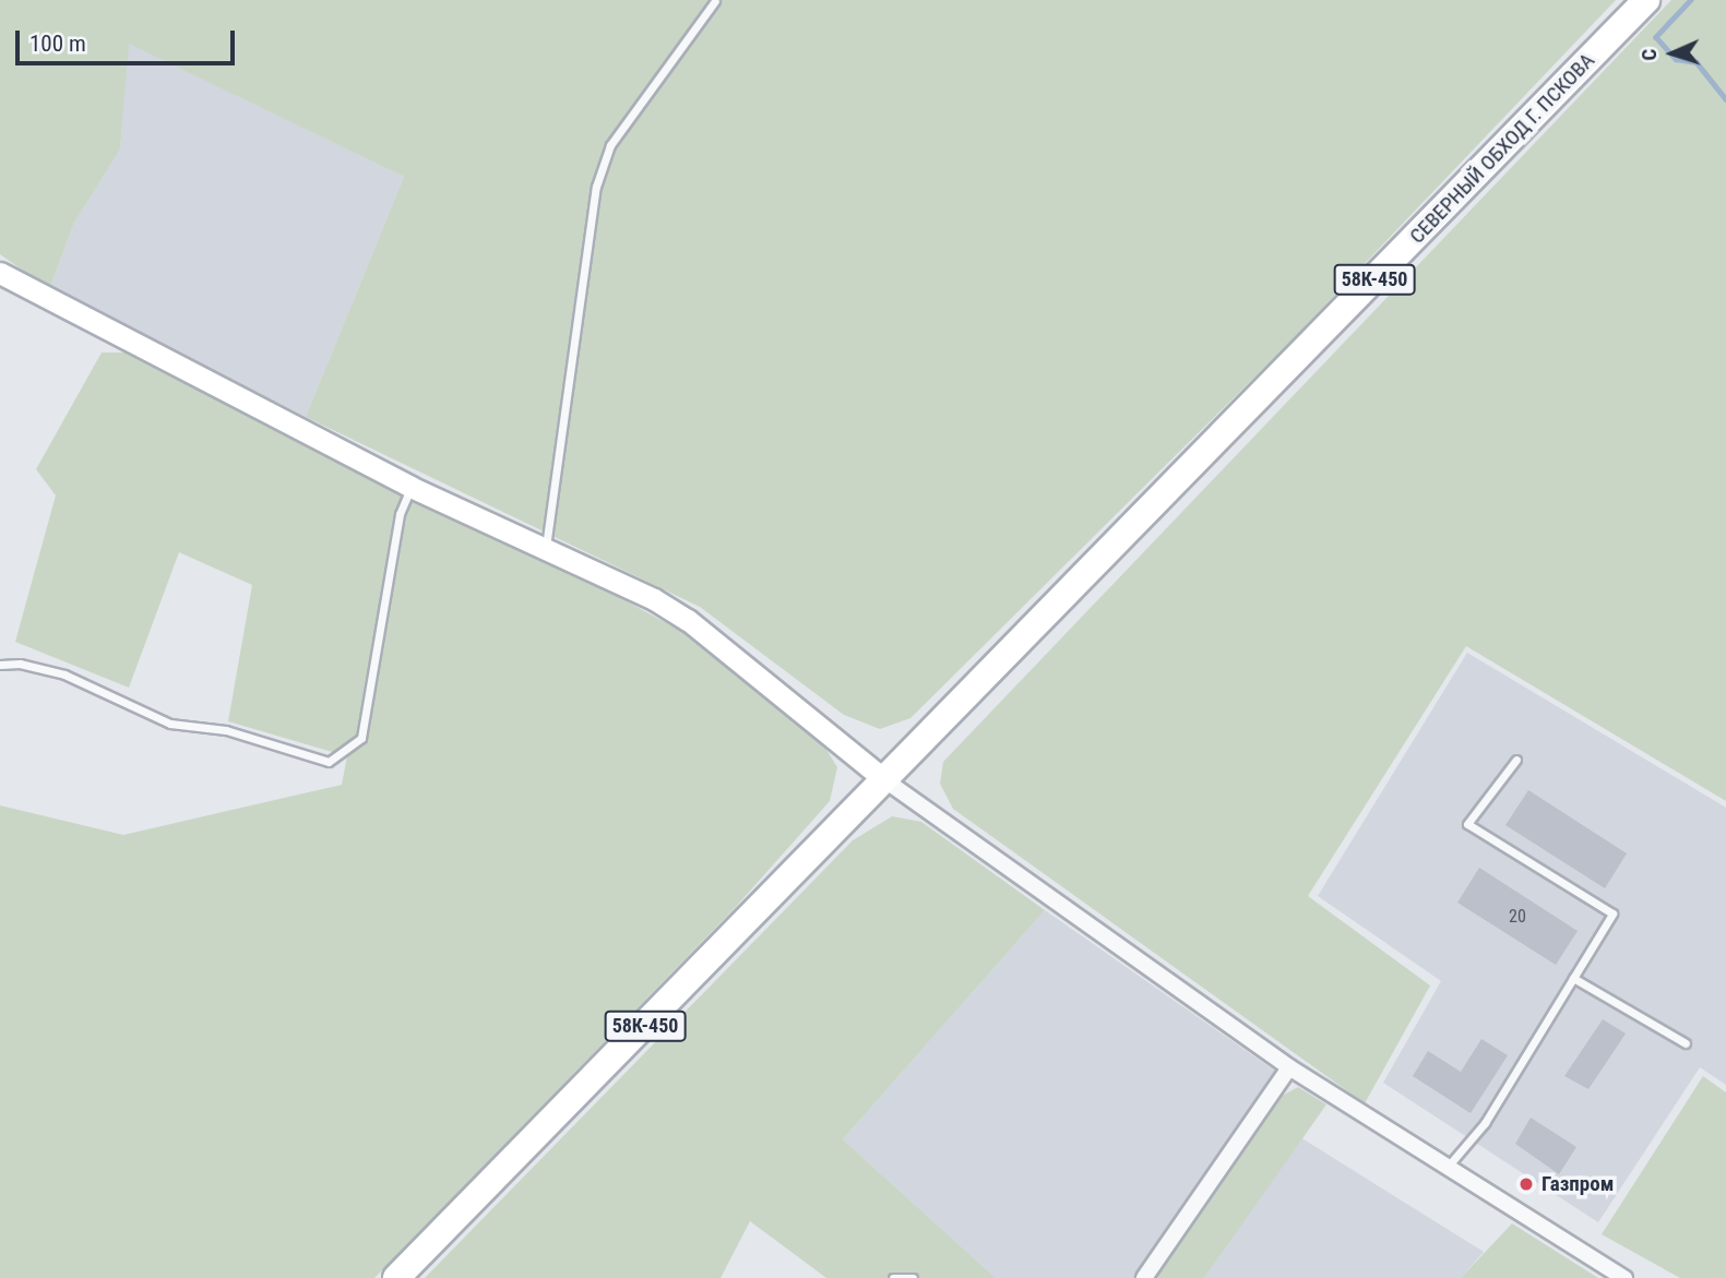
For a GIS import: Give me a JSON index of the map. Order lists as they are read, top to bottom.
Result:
{
  "streets": {
    "highway": ["СЕВЕРНЫЙ ОБХОД Г. ПСКОВА", "58К-450"]
  },
  "crossings": [
    ["СЕВЕРНЫЙ ОБХОД Г. ПСКОВА", "58К-450"]
  ],
  "places": ["Газпром"],
  "house_numbers": ["20"],
  "scale_bar": "100 m",
  "north": "left"
}
